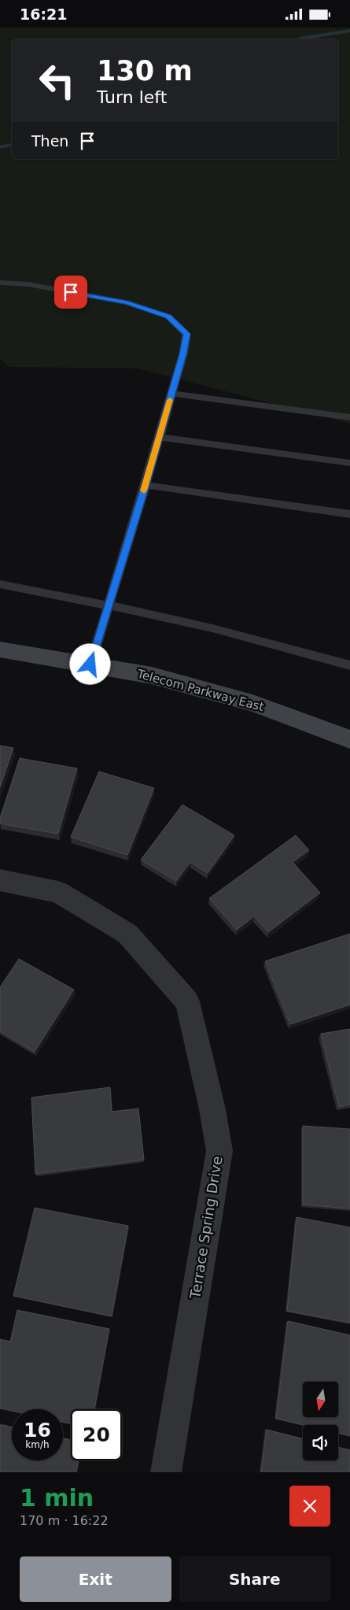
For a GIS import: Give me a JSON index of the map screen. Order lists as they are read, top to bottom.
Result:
{
  "streets": {
    "street": ["Telecom Parkway East", "Terrace Spring Drive"]
  },
  "north": "bottom",
  "page": {
    "status": "16:21",
    "turn": ["130 m", "Turn left"],
    "then": "Then",
    "speed": "16 km/h",
    "limit": "20",
    "heading": ["1 min", "170 m · 16:22"],
    "buttons": ["Exit", "Share"]
  }
}
